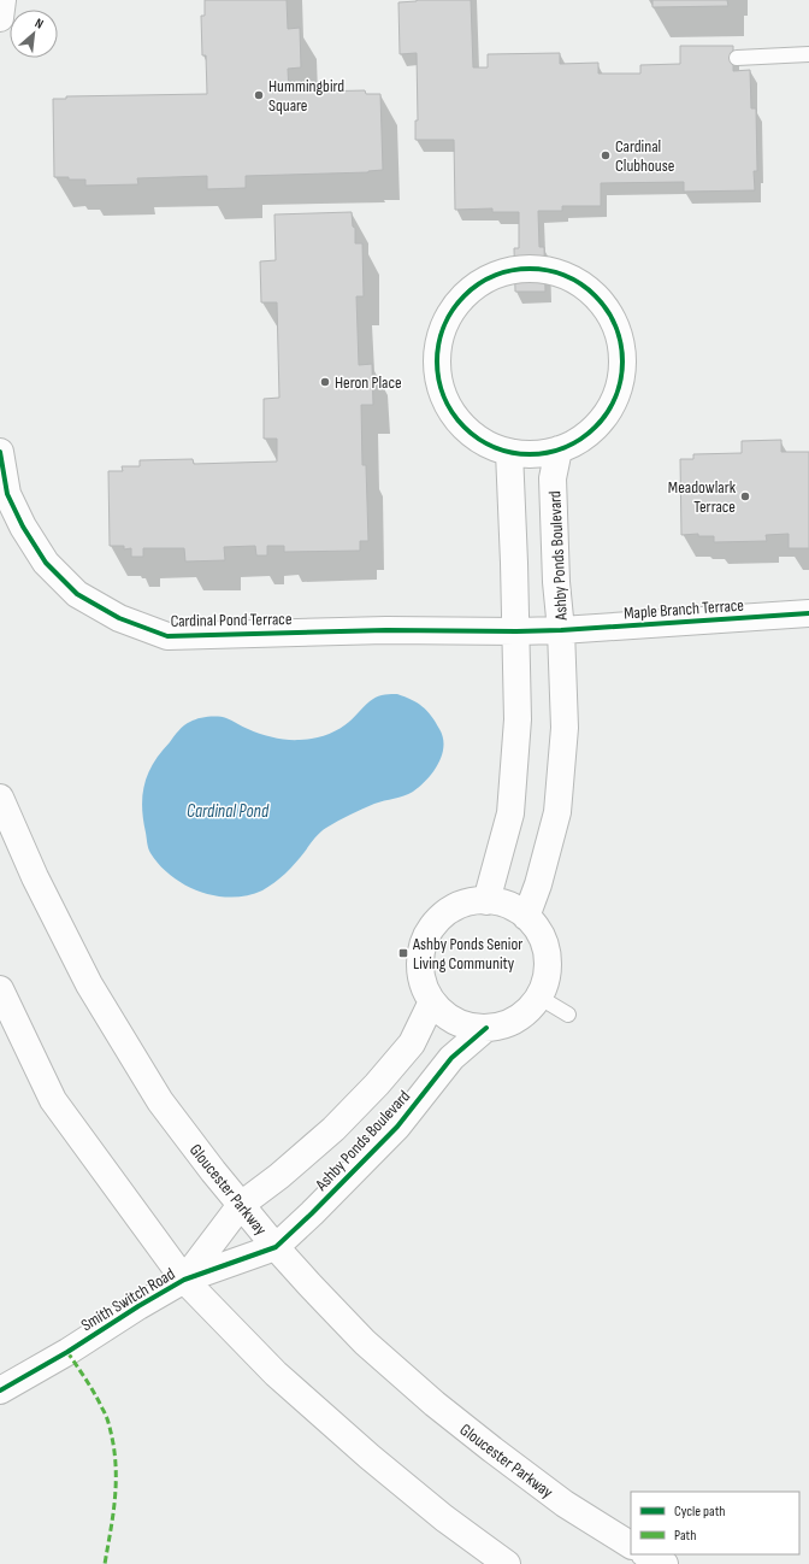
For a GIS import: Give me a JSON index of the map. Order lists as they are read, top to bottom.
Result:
{
  "streets": {
    "street": [
      "Ashby Ponds Boulevard",
      "Maple Branch Terrace",
      "Cardinal Pond Terrace",
      "Gloucester Parkway",
      "Smith Switch Road"
    ]
  },
  "crossings": [
    ["Ashby Ponds Boulevard", "Maple Branch Terrace"],
    ["Ashby Ponds Boulevard", "Cardinal Pond Terrace"],
    ["Ashby Ponds Boulevard", "Gloucester Parkway"],
    ["Ashby Ponds Boulevard", "Smith Switch Road"],
    ["Maple Branch Terrace", "Cardinal Pond Terrace"],
    ["Gloucester Parkway", "Smith Switch Road"]
  ],
  "water": ["Cardinal Pond"],
  "places": {
    "other": [
      "Hummingbird Square",
      "Cardinal Clubhouse",
      "Heron Place",
      "Meadowlark Terrace"
    ],
    "transit": ["Ashby Ponds Senior Living Community"]
  },
  "legend": ["Cycle path", "Path"],
  "north": "top right"
}
